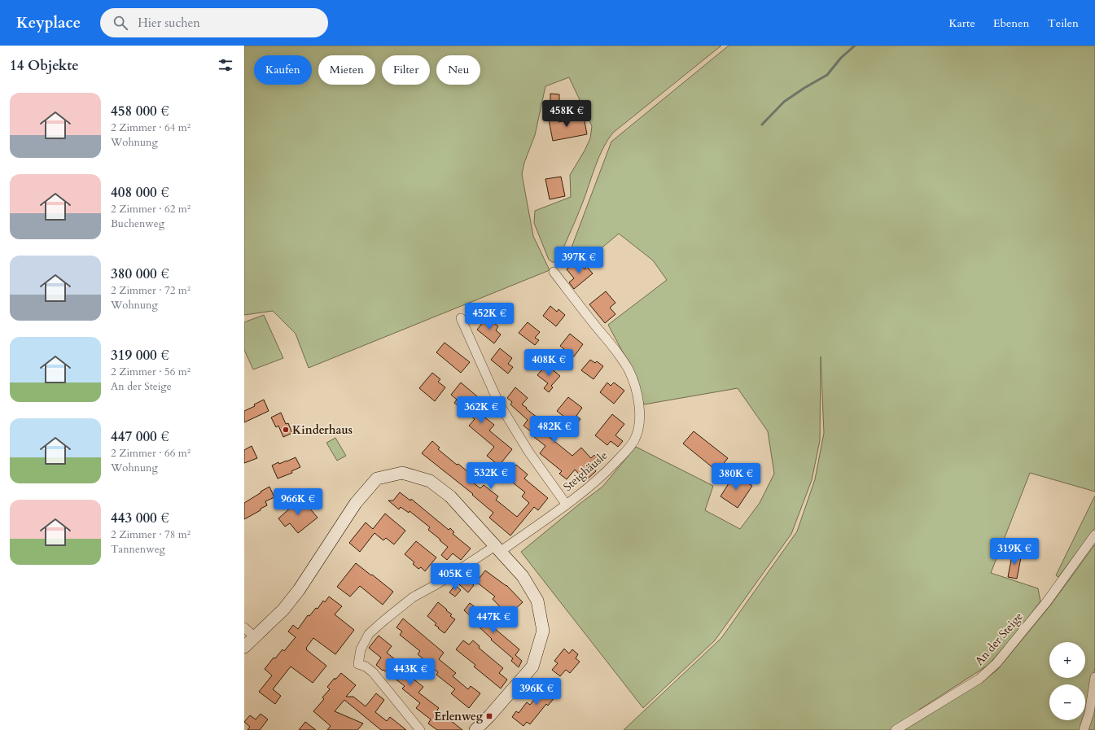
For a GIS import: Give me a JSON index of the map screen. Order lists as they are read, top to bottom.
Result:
{
  "streets": {
    "street": ["Steighäusle", "An der Steige"]
  },
  "places": {
    "other": ["Kinderhaus"],
    "transit": ["Erlenweg"]
  },
  "page": {
    "header": "Keyplace",
    "search": "Hier suchen",
    "nav": ["Karte", "Ebenen", "Teilen"],
    "heading": "14 Objekte",
    "chip": [
      "Kaufen",
      "Mieten",
      "Filter",
      "Neu"
    ],
    "list": [
      {
        "name": "458 000 €",
        "note": "2 Zimmer · 64 m² · Wohnung"
      },
      {
        "name": "408 000 €",
        "note": "2 Zimmer · 62 m² · Buchenweg"
      },
      {
        "name": "380 000 €",
        "note": "2 Zimmer · 72 m² · Wohnung"
      },
      {
        "name": "319 000 €",
        "note": "2 Zimmer · 56 m² · An der Steige"
      },
      {
        "name": "447 000 €",
        "note": "2 Zimmer · 66 m² · Wohnung"
      },
      {
        "name": "443 000 €",
        "note": "2 Zimmer · 78 m² · Tannenweg"
      }
    ],
    "price": [
      "458K €",
      "397K €",
      "452K €",
      "408K €",
      "362K €",
      "482K €",
      "532K €",
      "380K €",
      "966K €",
      "319K €",
      "405K €",
      "447K €",
      "443K €",
      "396K €"
    ],
    "map_buttons": ["+", "−"]
  }
}
